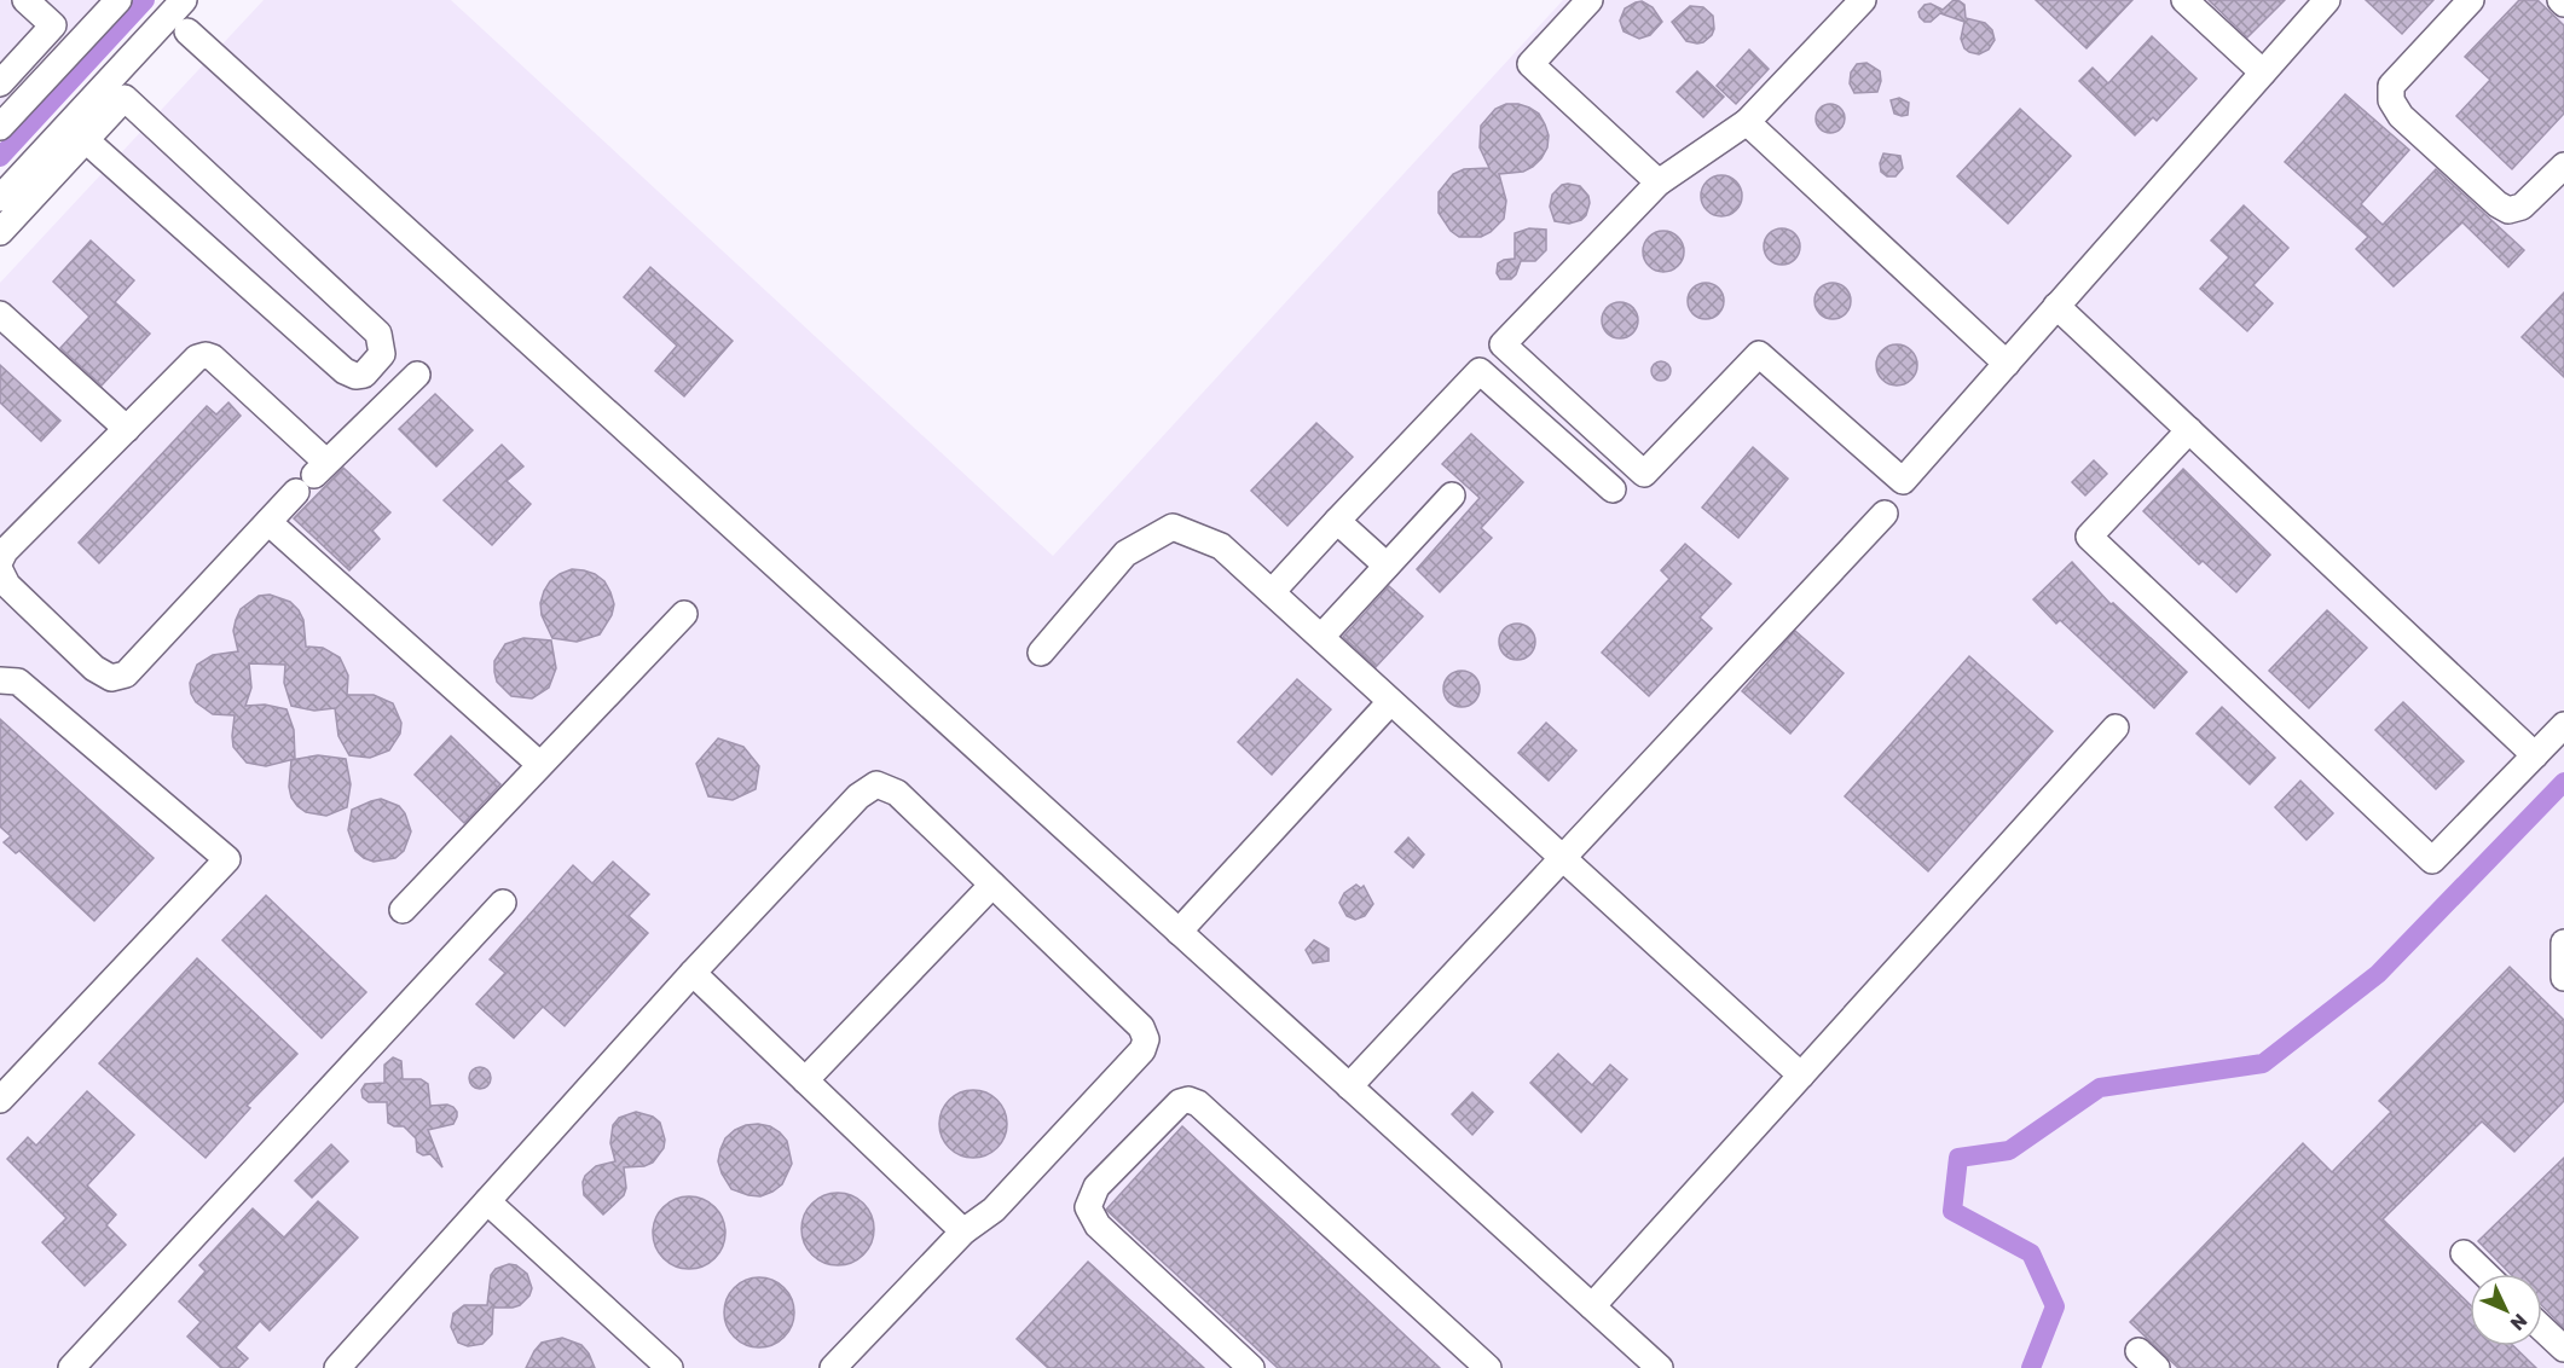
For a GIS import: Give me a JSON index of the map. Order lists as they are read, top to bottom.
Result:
{
  "north": "bottom right"
}
